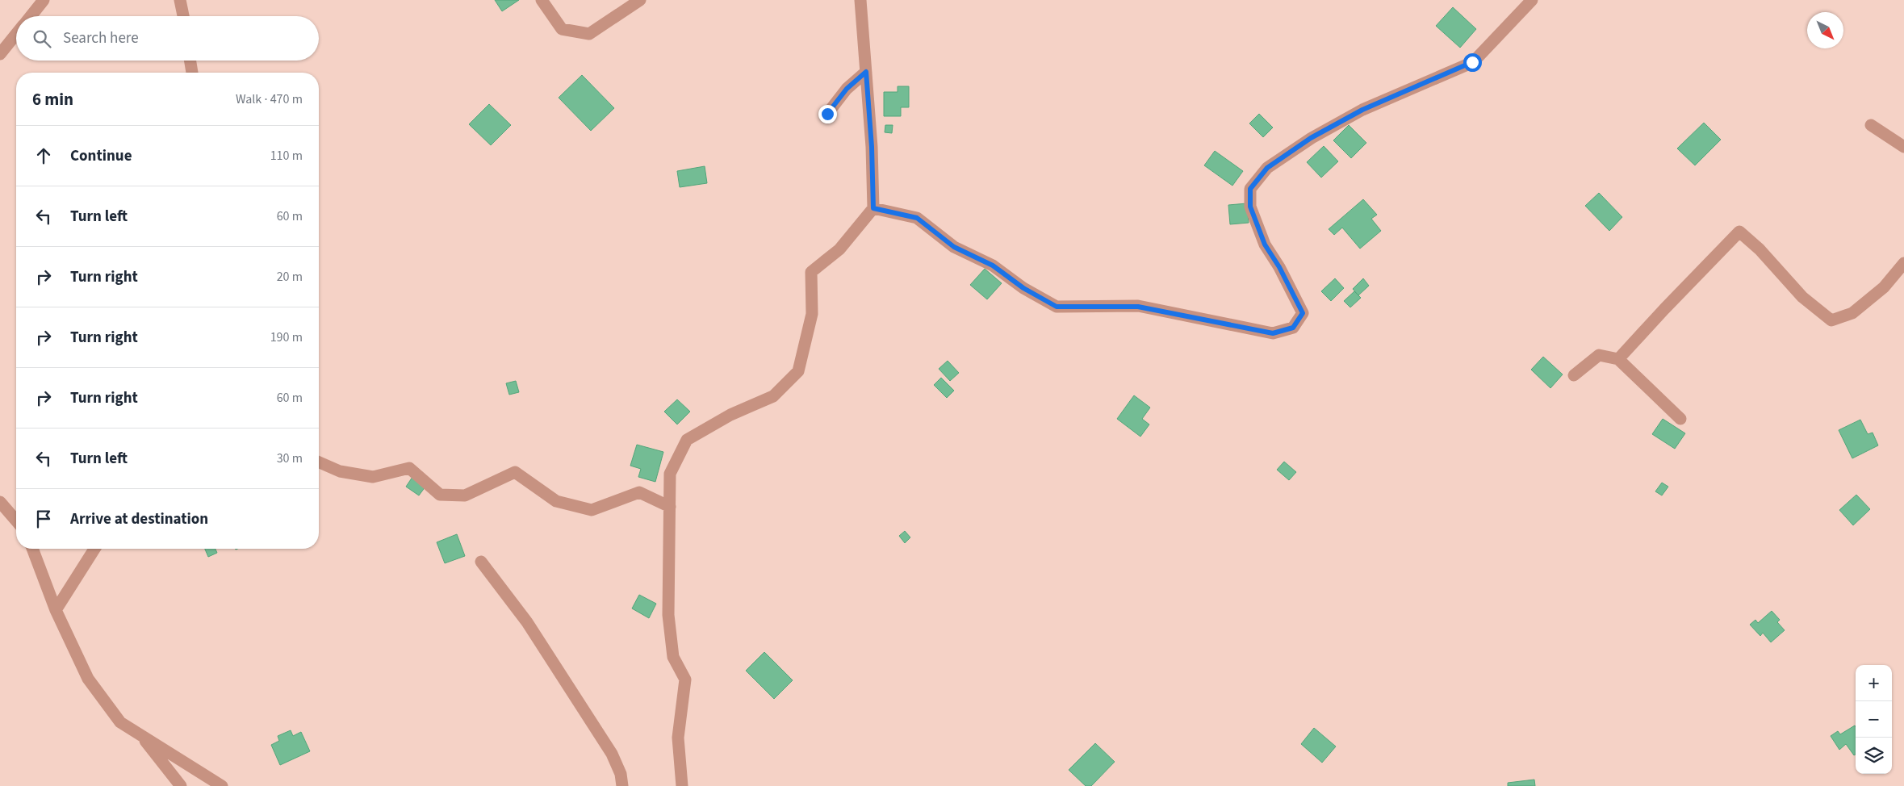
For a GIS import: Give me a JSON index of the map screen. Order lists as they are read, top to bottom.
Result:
{
  "north": "bottom right",
  "page": {
    "search": "Search here",
    "heading": ["6 min", "Walk · 470 m"],
    "list": [
      ["Continue", "110 m"],
      ["Turn left", "60 m"],
      ["Turn right", "20 m"],
      ["Turn right", "190 m"],
      ["Turn right", "60 m"],
      ["Turn left", "30 m"],
      "Arrive at destination"
    ],
    "map_buttons": ["+", "−"]
  }
}
